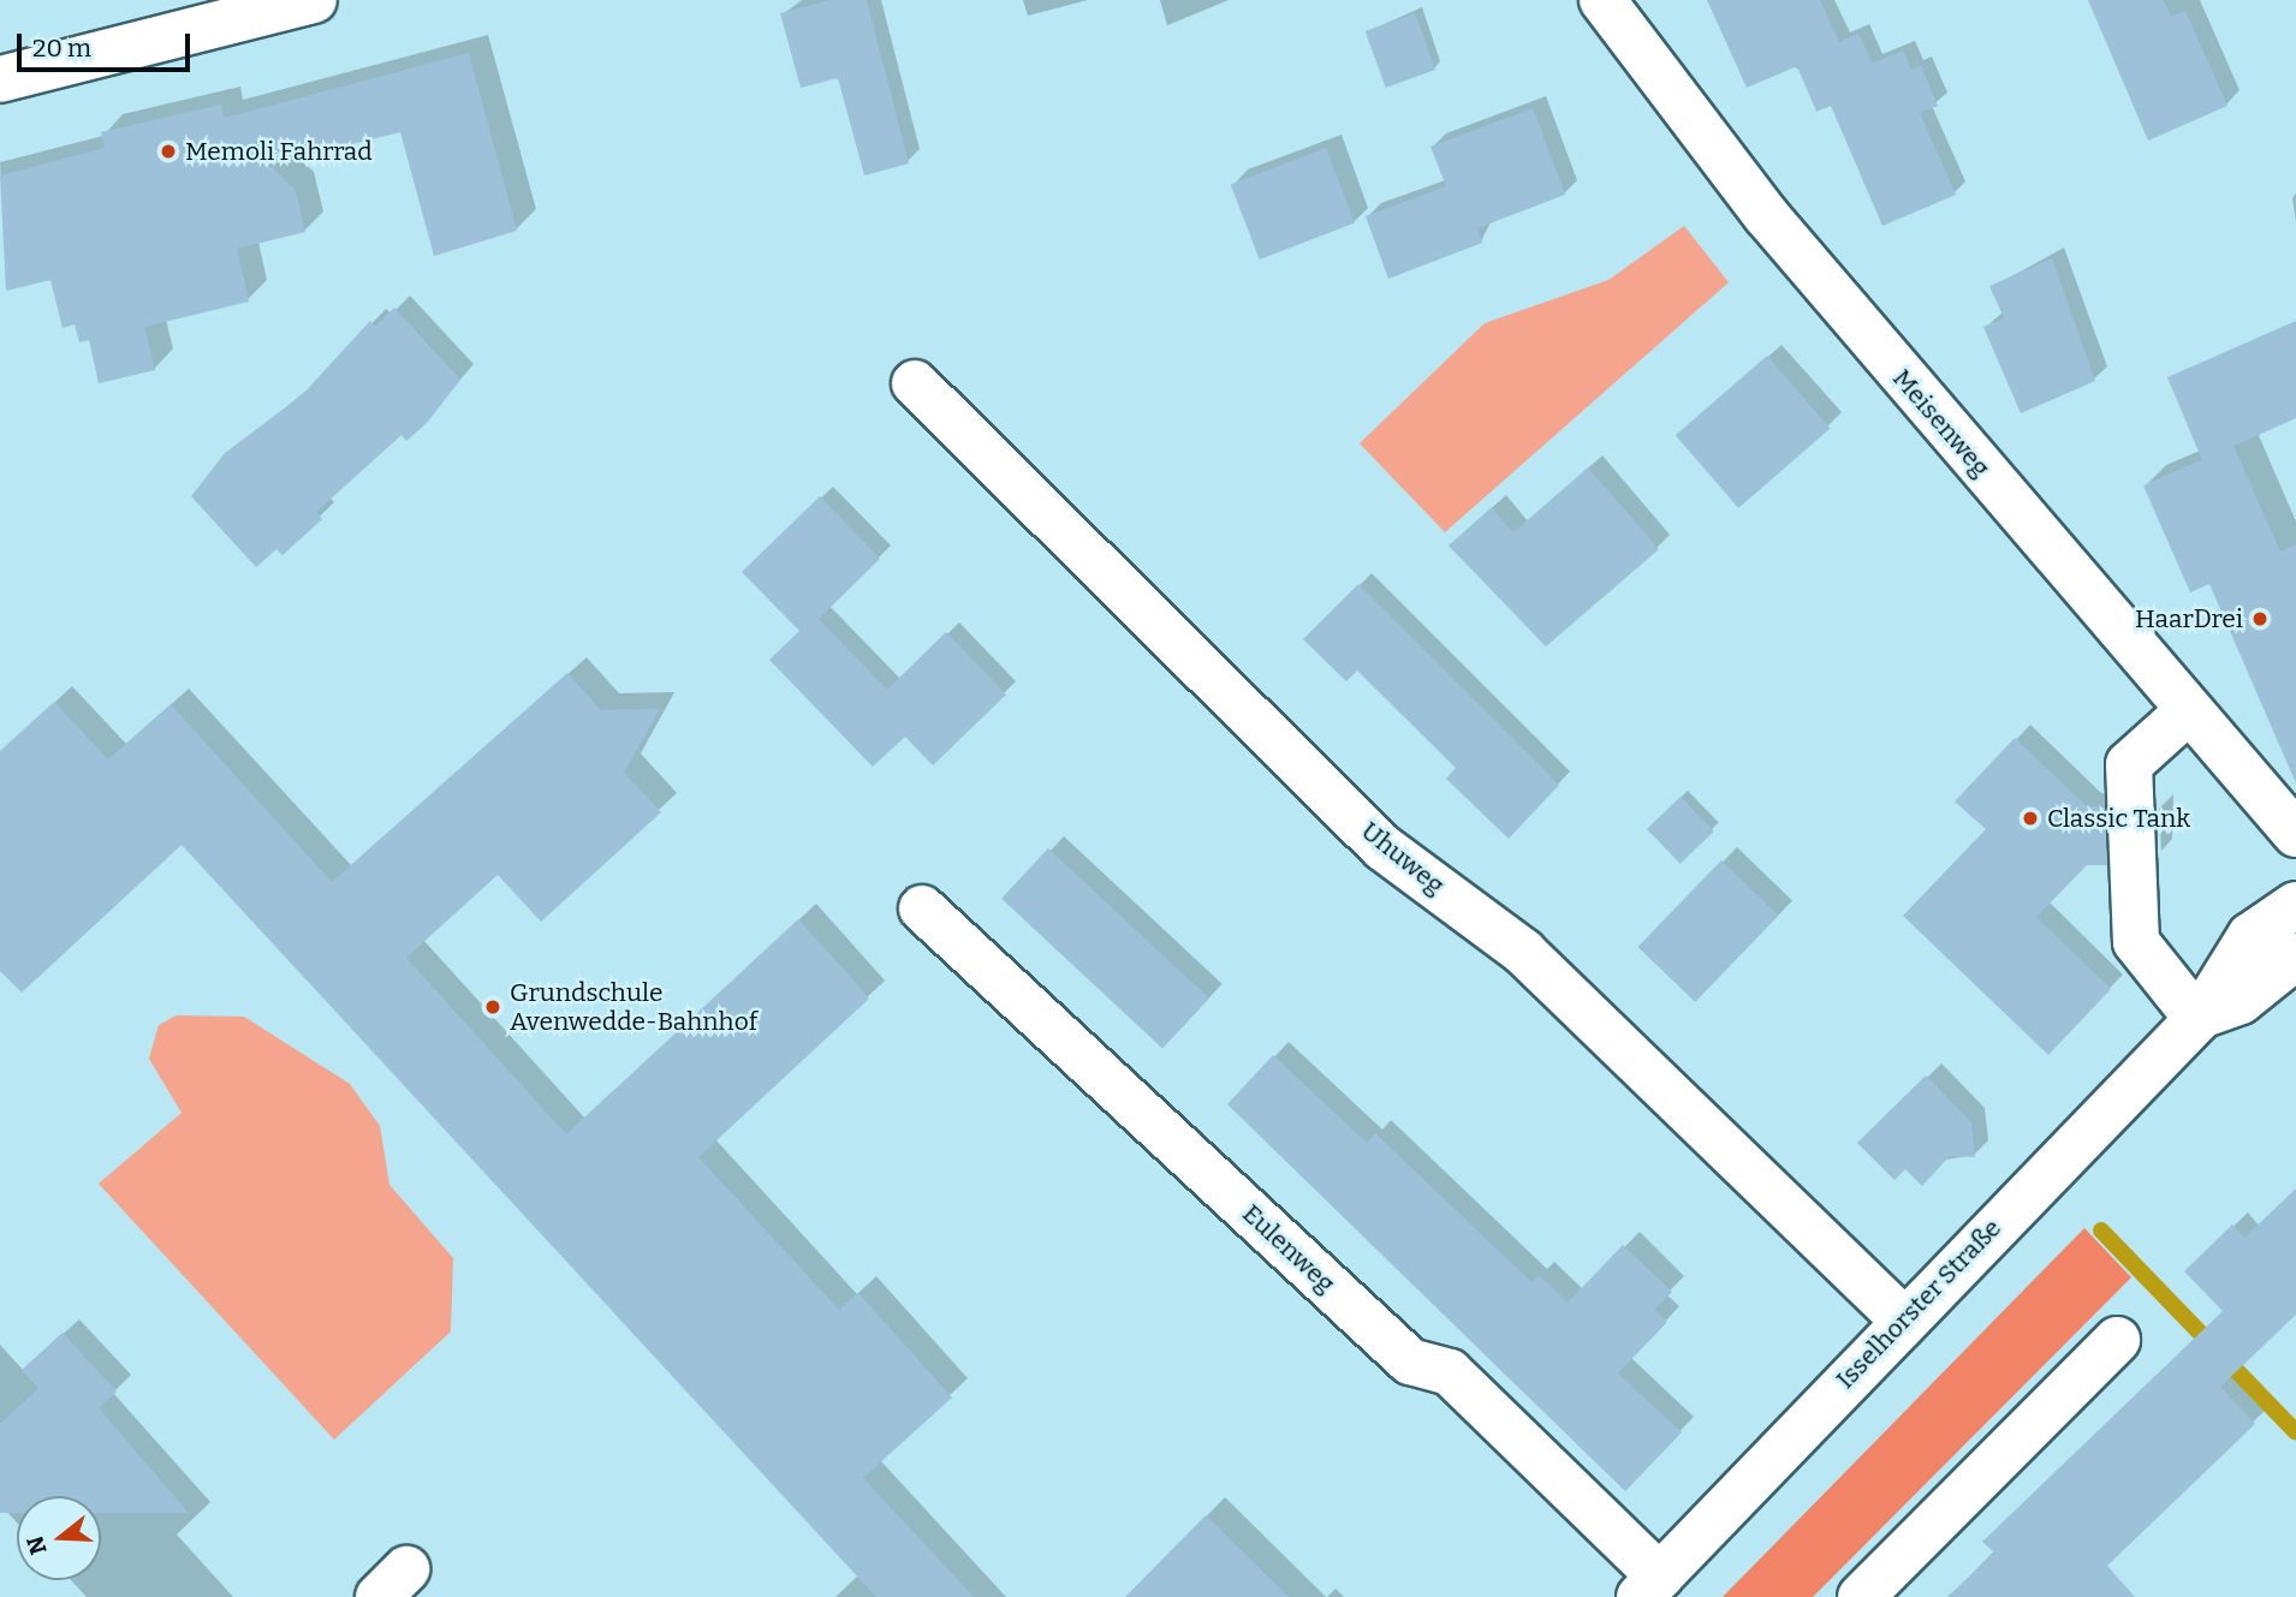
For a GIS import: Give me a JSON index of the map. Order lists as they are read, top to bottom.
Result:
{
  "streets": {
    "street": [
      "Meisenweg",
      "Uhuweg",
      "Eulenweg",
      "Isselhorster Straße"
    ]
  },
  "crossings": [
    ["Uhuweg", "Isselhorster Straße"],
    ["Eulenweg", "Isselhorster Straße"]
  ],
  "places": [
    "Memoli Fahrrad",
    "HaarDrei",
    "Classic Tank",
    "Grundschule Avenwedde-Bahnhof"
  ],
  "scale_bar": "20 m",
  "north": "left"
}
